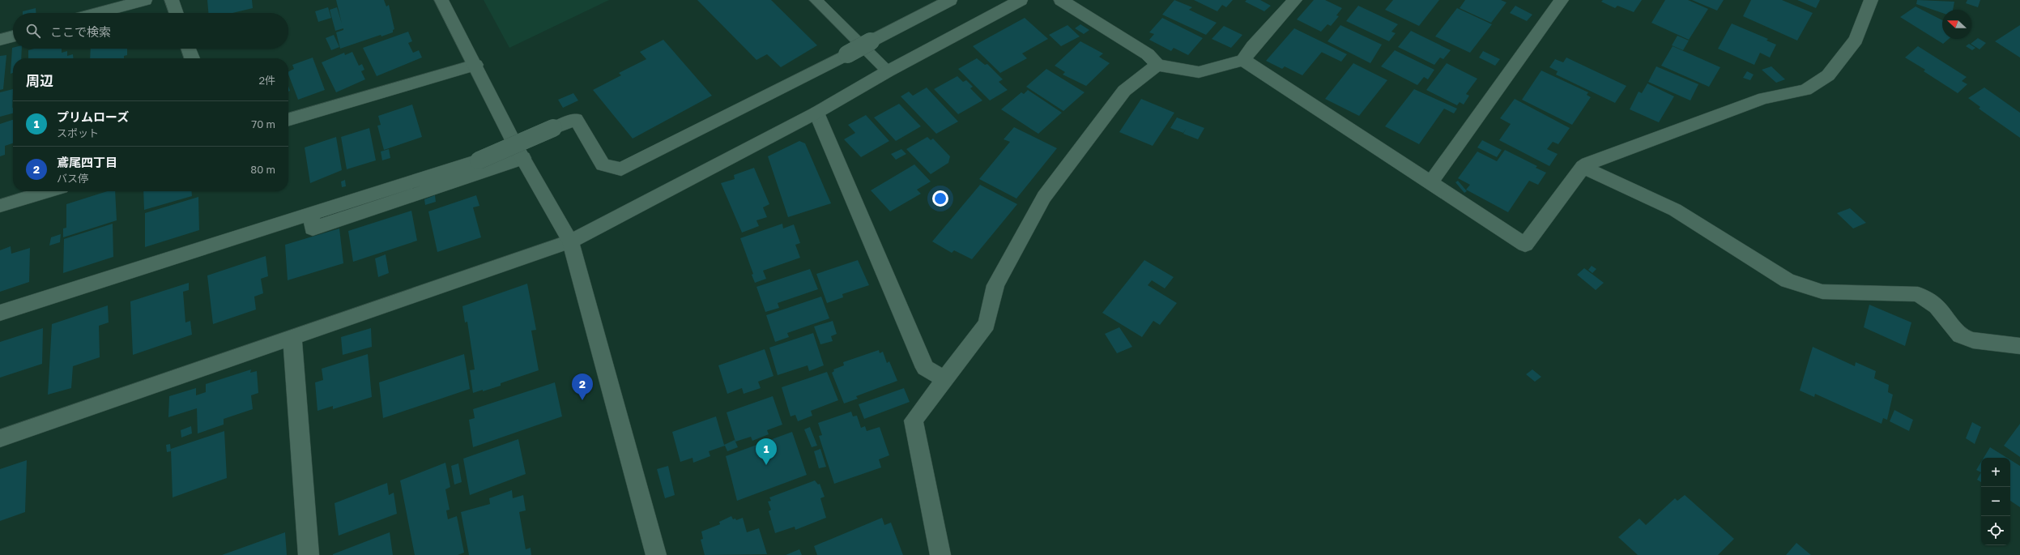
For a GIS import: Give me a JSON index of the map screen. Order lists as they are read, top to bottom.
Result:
{
  "north": "left",
  "page": {
    "search": "ここで検索",
    "heading": ["周辺", "2件"],
    "list": [
      {
        "mark": "1",
        "name": "プリムローズ",
        "note": "スポット",
        "value": "70 m"
      },
      {
        "mark": "2",
        "name": "鳶尾四丁目",
        "note": "バス停",
        "value": "80 m"
      }
    ],
    "pins": ["2", "1"],
    "map_buttons": ["+", "−"]
  }
}
